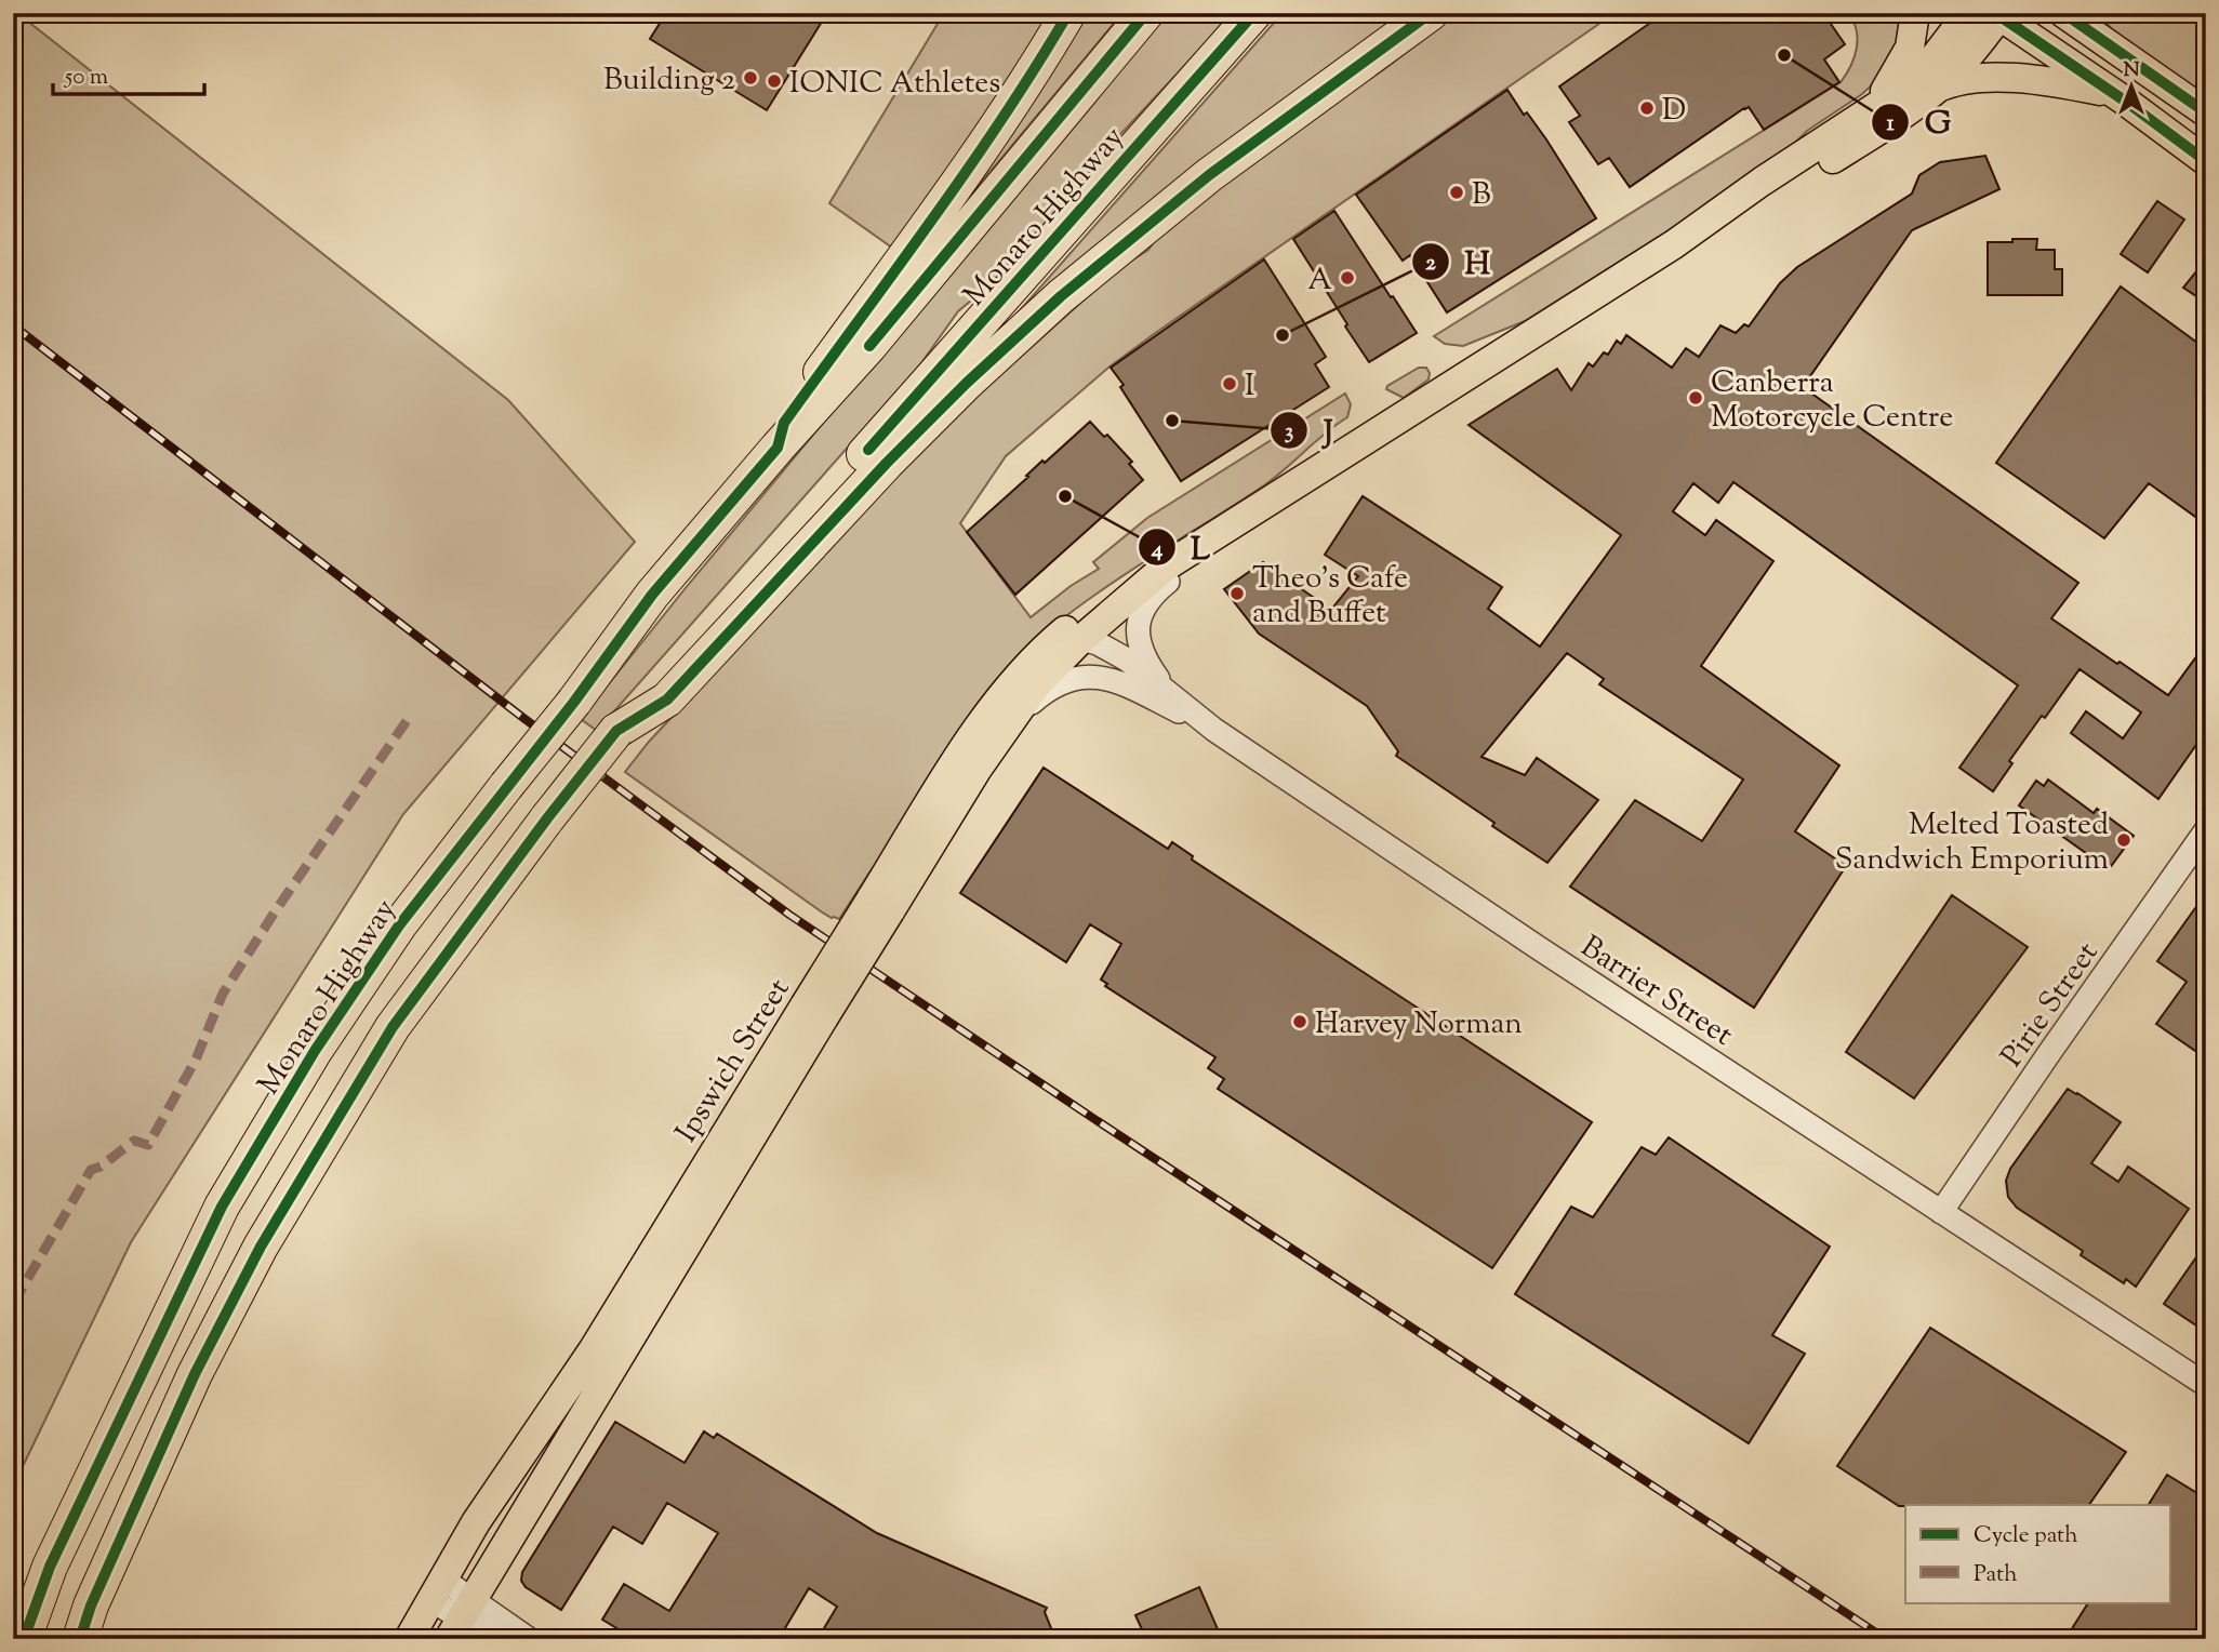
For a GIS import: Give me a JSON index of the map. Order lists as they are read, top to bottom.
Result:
{
  "streets": {
    "highway": ["Monaro Highway"],
    "main road": ["Ipswich Street"],
    "street": ["Barrier Street", "Pirie Street"]
  },
  "crossings": [
    ["Barrier Street", "Pirie Street"],
    ["Barrier Street", "Ipswich Street"]
  ],
  "places": [
    "G",
    "Building 2",
    "IONIC Athletes",
    "D",
    "B",
    "A",
    "H",
    "I",
    "Canberra Motorcycle Centre",
    "J",
    "L",
    "Theo's Cafe and Buffet",
    "Melted Toasted Sandwich Emporium",
    "Harvey Norman"
  ],
  "legend": ["Cycle path", "Path"],
  "scale_bar": "50 m",
  "north": "top"
}
